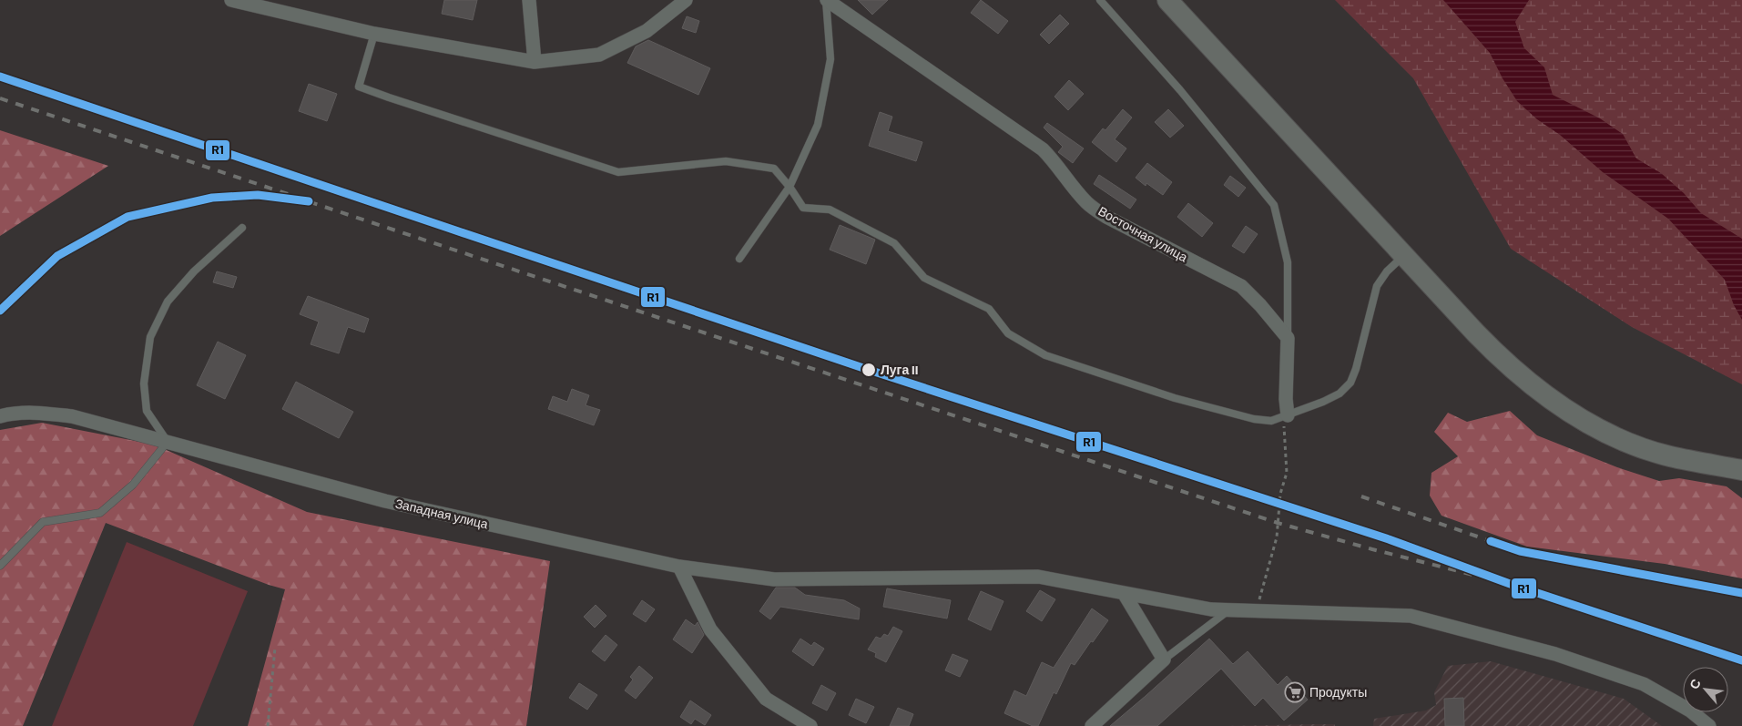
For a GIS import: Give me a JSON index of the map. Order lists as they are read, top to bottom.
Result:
{
  "streets": {
    "street": ["Восточная улица", "Западная улица"]
  },
  "places": {
    "other": ["Луга II"],
    "supermarket": ["Продукты"]
  },
  "lines": ["transit line R1"],
  "north": "top left"
}
